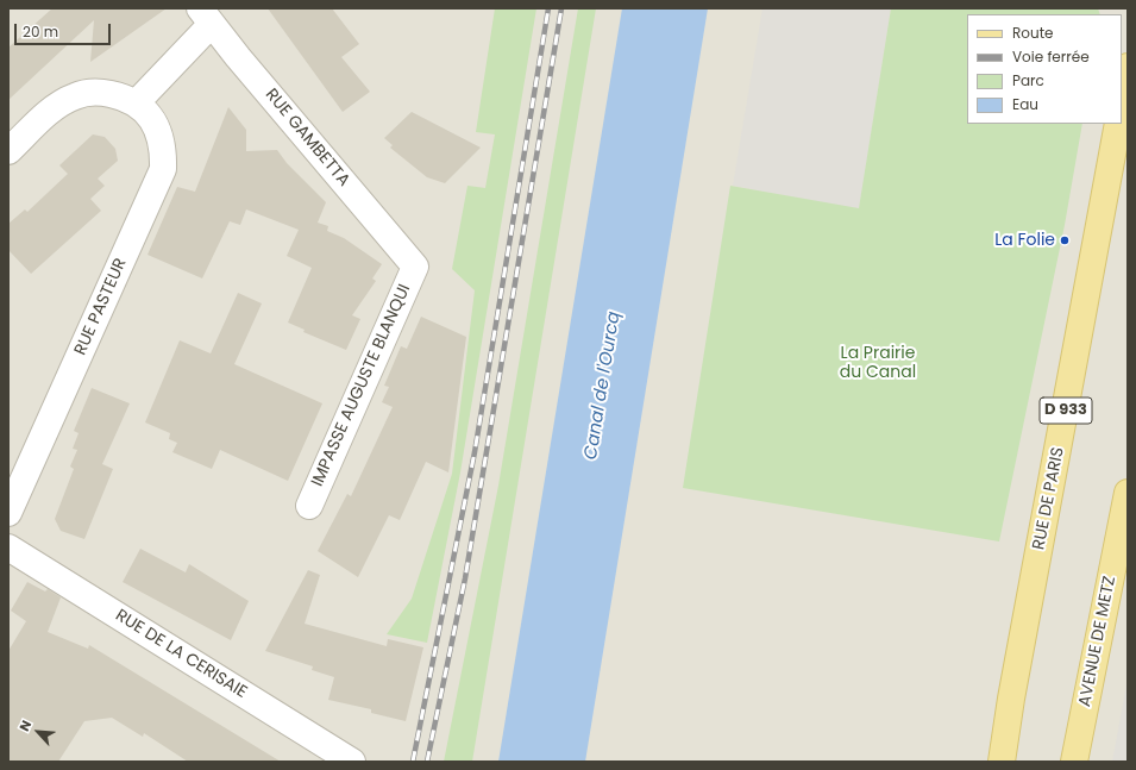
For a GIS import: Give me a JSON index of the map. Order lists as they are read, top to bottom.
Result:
{
  "streets": {
    "main road": ["D 933", "RUE DE PARIS", "AVENUE DE METZ"],
    "street": [
      "RUE GAMBETTA",
      "RUE PASTEUR",
      "IMPASSE AUGUSTE BLANQUI",
      "RUE DE LA CERISAIE"
    ]
  },
  "crossings": [
    ["RUE GAMBETTA", "IMPASSE AUGUSTE BLANQUI"]
  ],
  "water": ["Canal de l'Ourcq"],
  "parks": ["La Prairie du Canal"],
  "places": ["La Folie"],
  "legend": [
    "Route",
    "Voie ferrée",
    "Parc",
    "Eau"
  ],
  "scale_bar": "20 m",
  "north": "top left"
}
